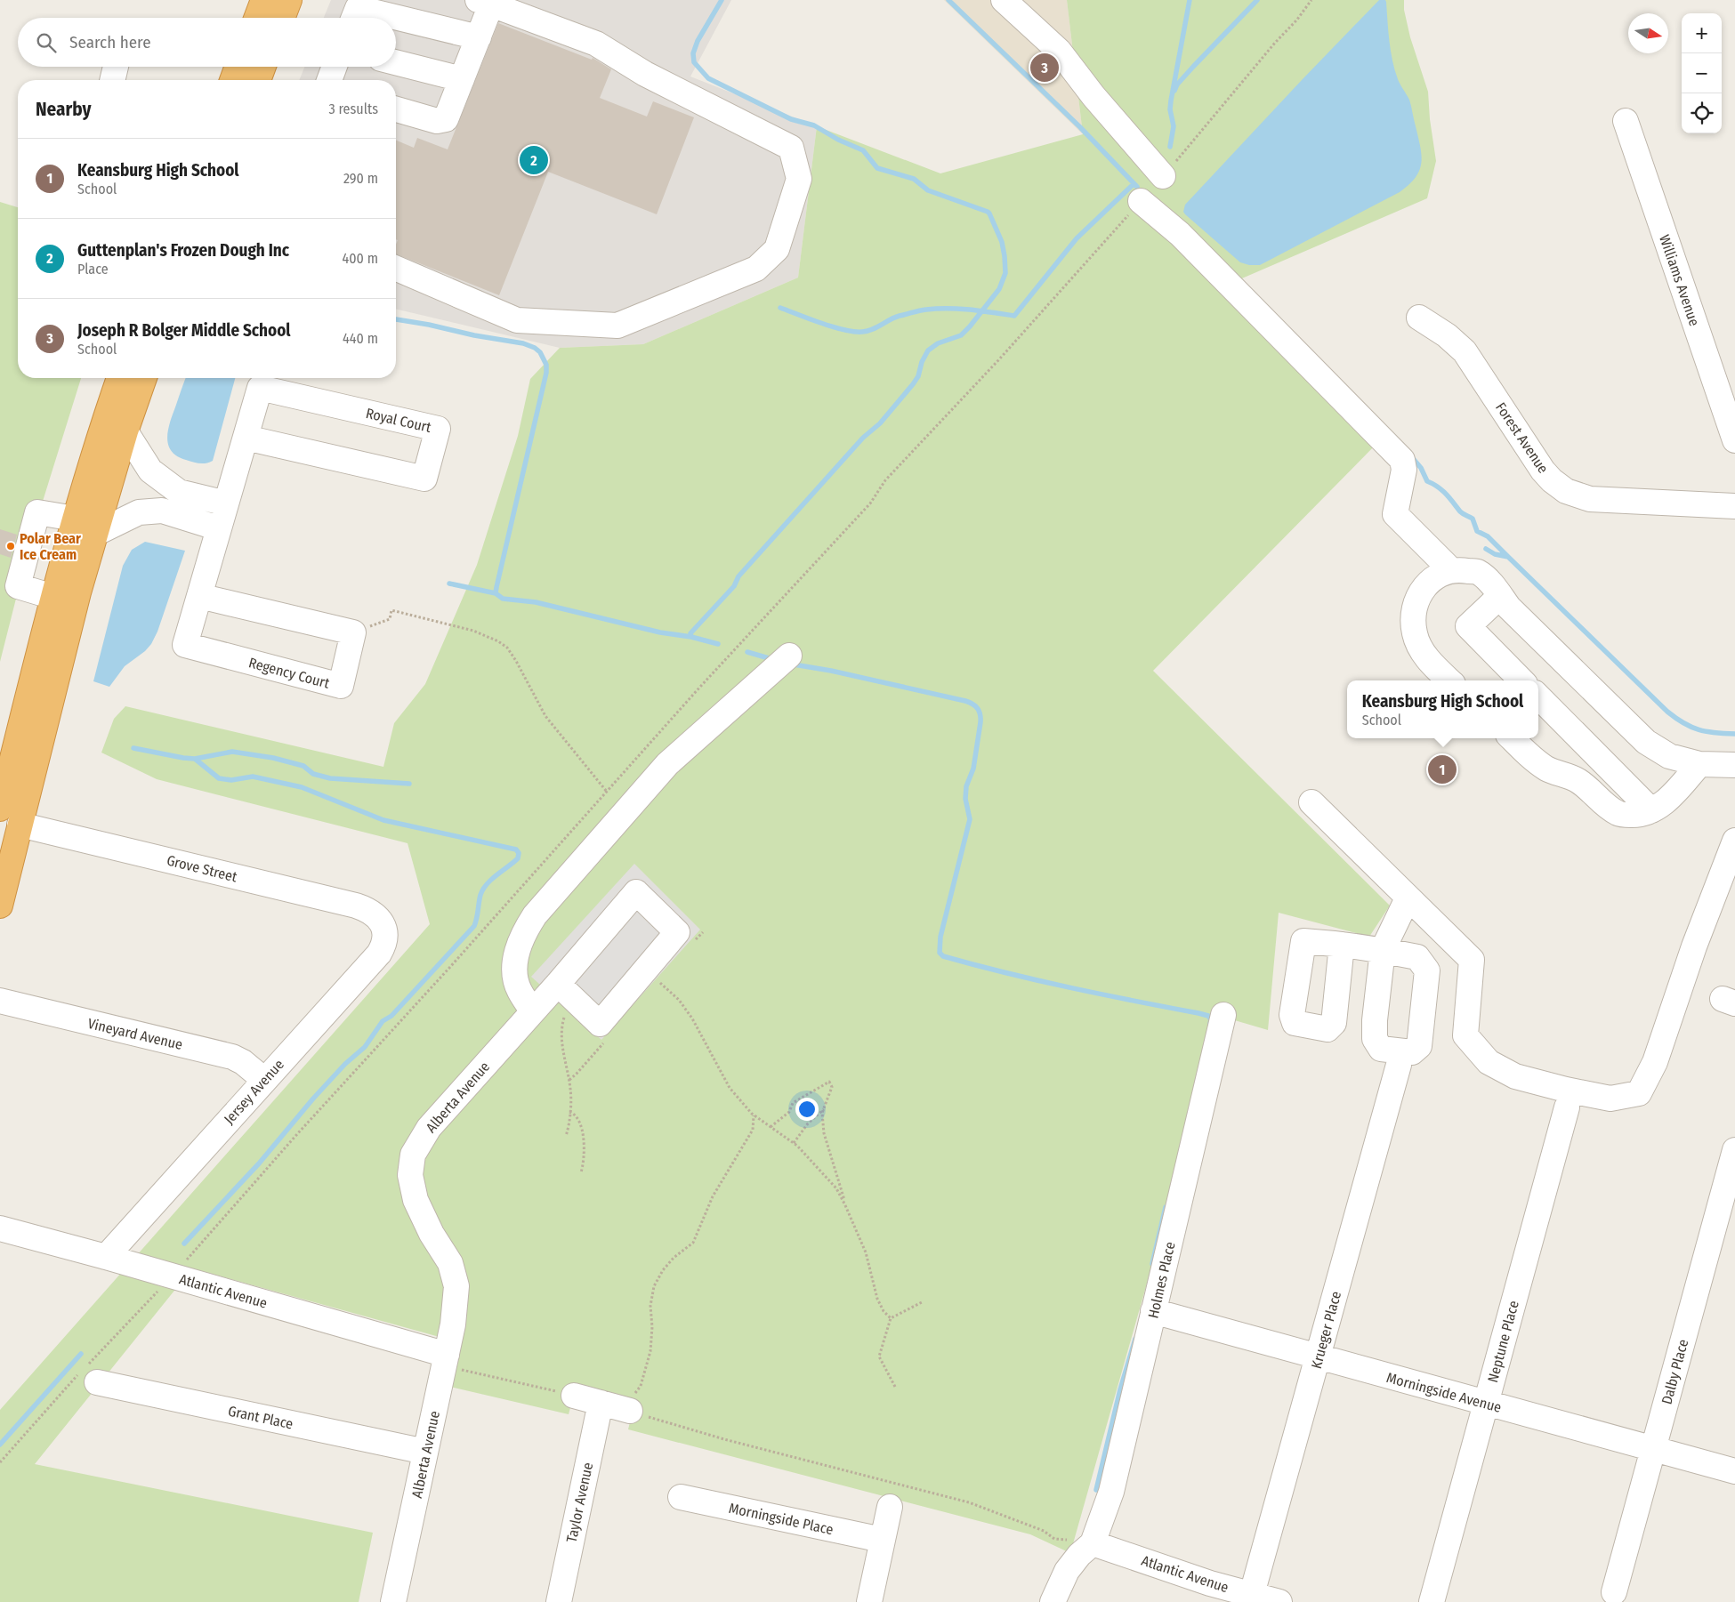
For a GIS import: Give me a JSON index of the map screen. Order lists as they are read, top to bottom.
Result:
{
  "streets": {
    "street": [
      "Williams Avenue",
      "Royal Court",
      "Forest Avenue",
      "Regency Court",
      "Grove Street",
      "Vineyard Avenue",
      "Jersey Avenue",
      "Alberta Avenue",
      "Holmes Place",
      "Atlantic Avenue",
      "Krueger Place",
      "Neptune Place",
      "Dalby Place",
      "Morningside Avenue",
      "Grant Place",
      "Taylor Avenue",
      "Morningside Place"
    ]
  },
  "crossings": [
    ["Royal Court", "Regency Court"],
    ["Grove Street", "Jersey Avenue"],
    ["Vineyard Avenue", "Jersey Avenue"],
    ["Jersey Avenue", "Atlantic Avenue"],
    ["Alberta Avenue", "Atlantic Avenue"],
    ["Alberta Avenue", "Grant Place"],
    ["Holmes Place", "Atlantic Avenue"],
    ["Holmes Place", "Morningside Avenue"],
    ["Atlantic Avenue", "Krueger Place"],
    ["Krueger Place", "Morningside Avenue"],
    ["Neptune Place", "Morningside Avenue"],
    ["Dalby Place", "Morningside Avenue"]
  ],
  "places": ["Polar Bear Ice Cream"],
  "north": "right",
  "page": {
    "map_buttons": ["+", "−"],
    "search": "Search here",
    "pins": ["3", "2", "1"],
    "heading": ["Nearby", "3 results"],
    "list": [
      {
        "mark": "1",
        "name": "Keansburg High School",
        "note": "School",
        "value": "290 m"
      },
      {
        "mark": "2",
        "name": "Guttenplan's Frozen Dough Inc",
        "note": "Place",
        "value": "400 m"
      },
      {
        "mark": "3",
        "name": "Joseph R Bolger Middle School",
        "note": "School",
        "value": "440 m"
      }
    ],
    "popup": ["Keansburg High School", "School"]
  }
}
